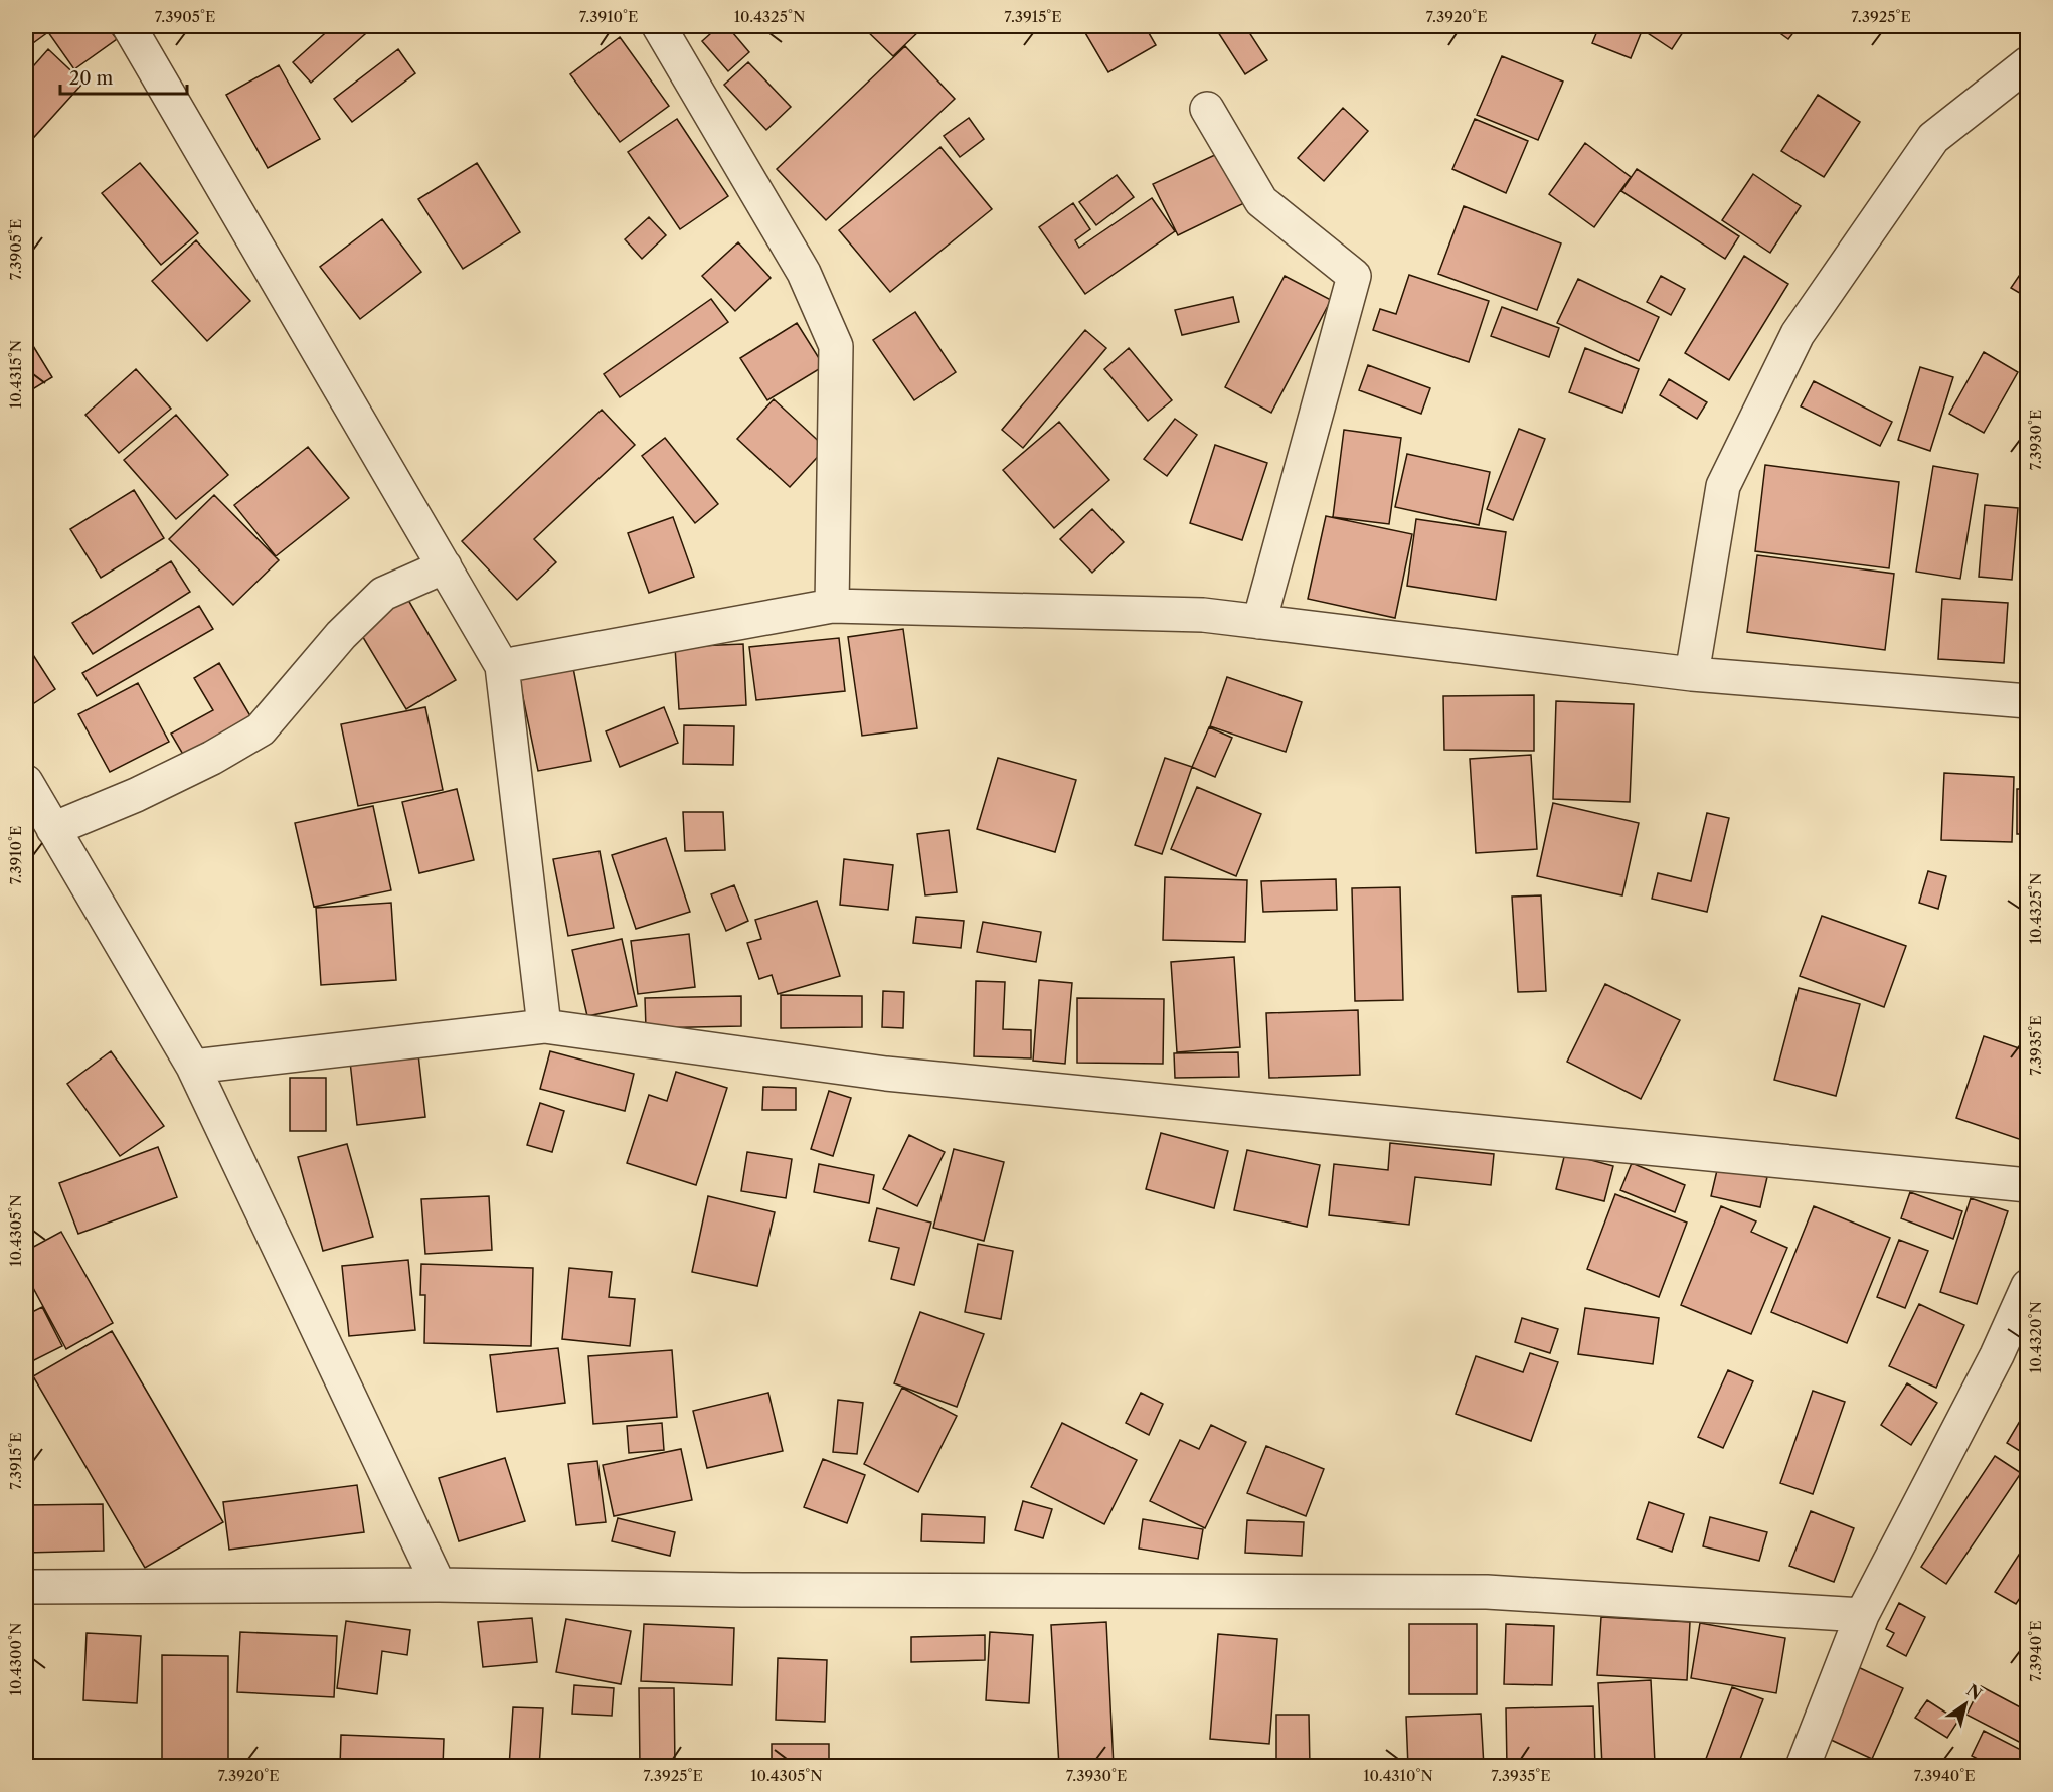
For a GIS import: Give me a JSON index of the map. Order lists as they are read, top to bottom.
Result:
{
  "scale_bar": "20 m",
  "north": "top right",
  "coordinates": [
    "7.3905°E",
    "7.3910°E",
    "10.4325°N",
    "7.3915°E",
    "7.3920°E",
    "7.3925°E",
    "10.4315°N",
    "7.3930°E",
    "7.3935°E",
    "10.4305°N",
    "10.4320°N",
    "7.3940°E",
    "10.4300°N",
    "10.4310°N"
  ]
}
